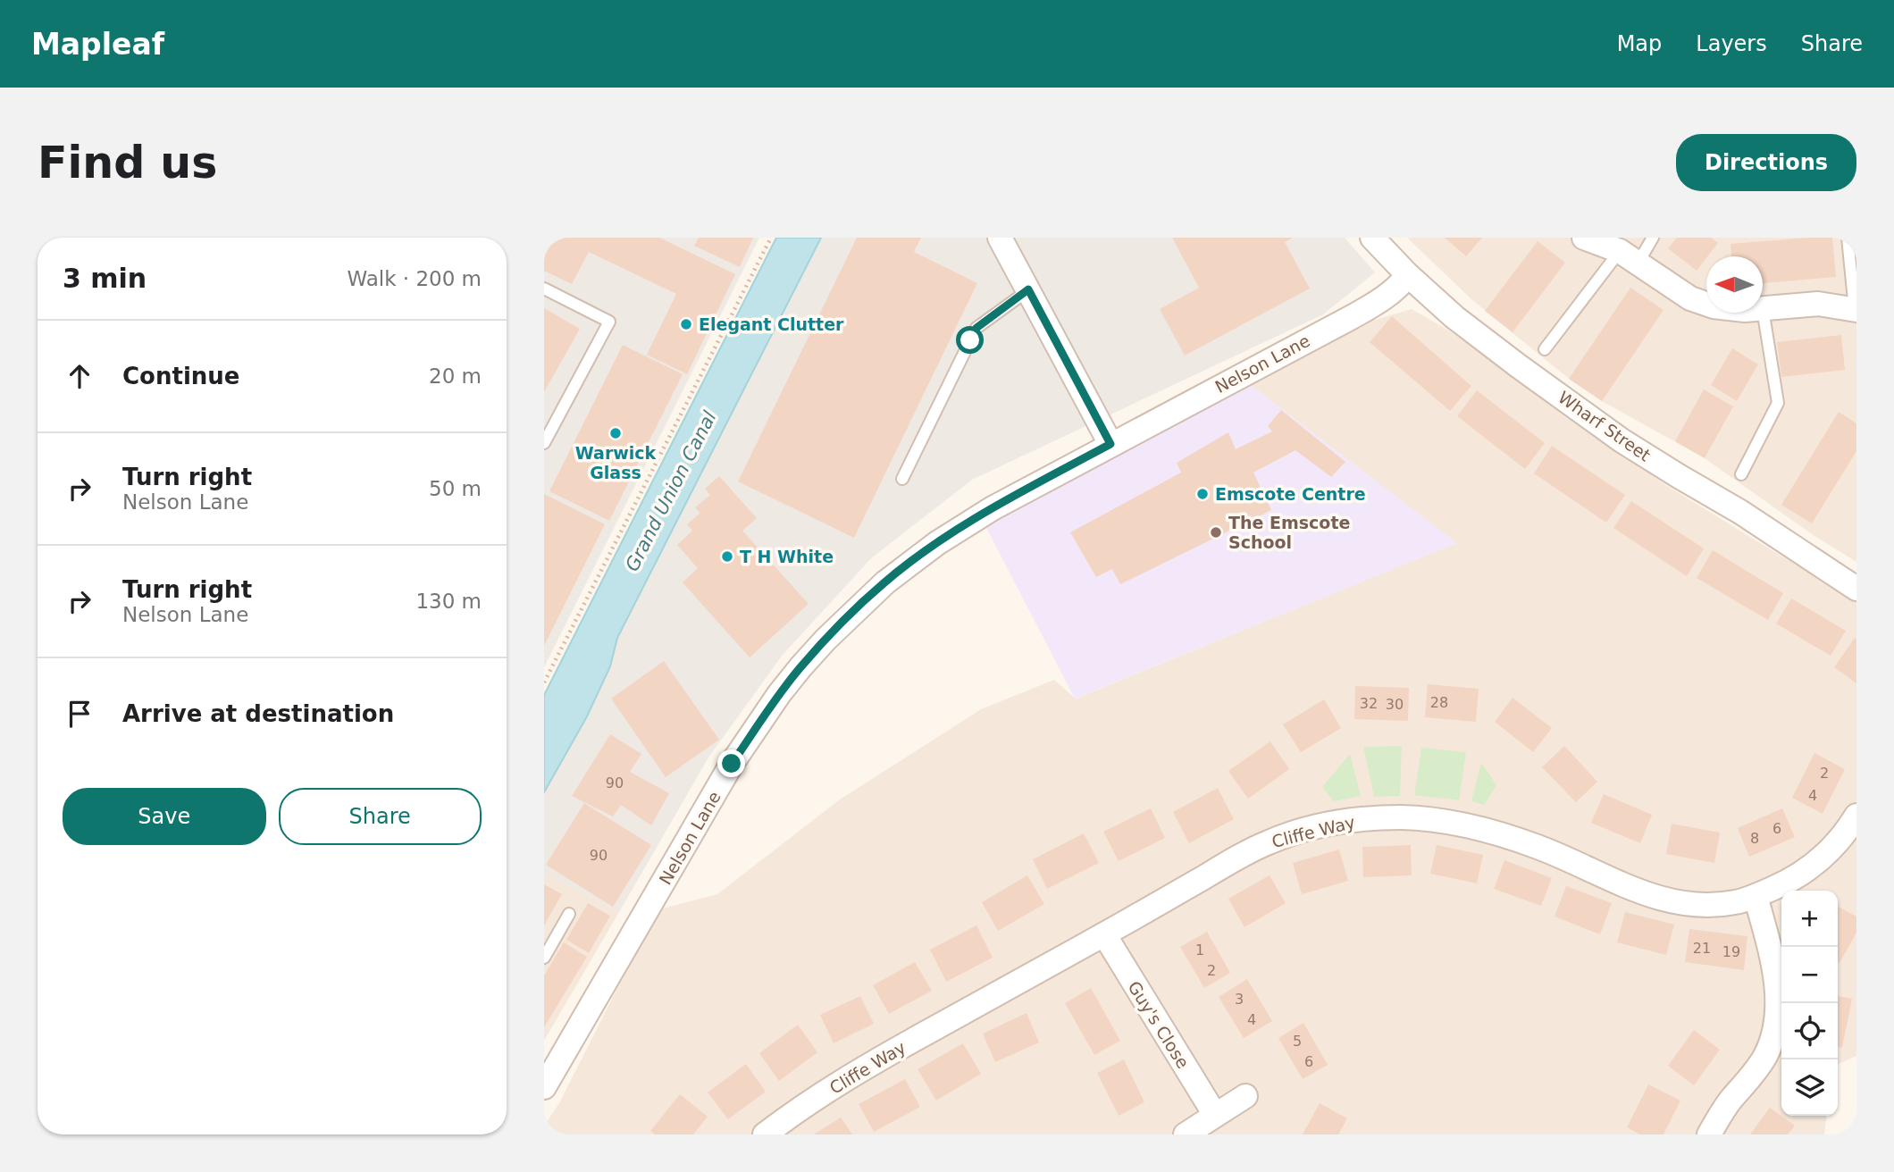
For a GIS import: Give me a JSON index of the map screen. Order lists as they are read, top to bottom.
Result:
{
  "streets": {
    "street": [
      "Nelson Lane",
      "Wharf Street",
      "Cliffe Way",
      "Guy's Close"
    ]
  },
  "crossings": [
    ["Nelson Lane", "Wharf Street"],
    ["Cliffe Way", "Guy's Close"]
  ],
  "water": ["Grand Union Canal"],
  "places": [
    "Elegant Clutter",
    "Warwick Glass",
    "Emscote Centre",
    "The Emscote School",
    "T H White"
  ],
  "house_numbers": [
    "28",
    "32",
    "30",
    "2",
    "90",
    "4",
    "6",
    "8",
    "90",
    "21",
    "1",
    "19",
    "2",
    "3",
    "4",
    "5",
    "6"
  ],
  "north": "left",
  "page": {
    "header": "Mapleaf",
    "nav": ["Map", "Layers", "Share"],
    "buttons": [
      "Directions",
      ["Save", "Share"]
    ],
    "title": "Find us",
    "heading": ["3 min", "Walk · 200 m"],
    "list": [
      ["Continue", "20 m"],
      ["Turn right", "Nelson Lane", "50 m"],
      ["Turn right", "Nelson Lane", "130 m"],
      "Arrive at destination"
    ],
    "map_buttons": ["+", "−"]
  }
}
